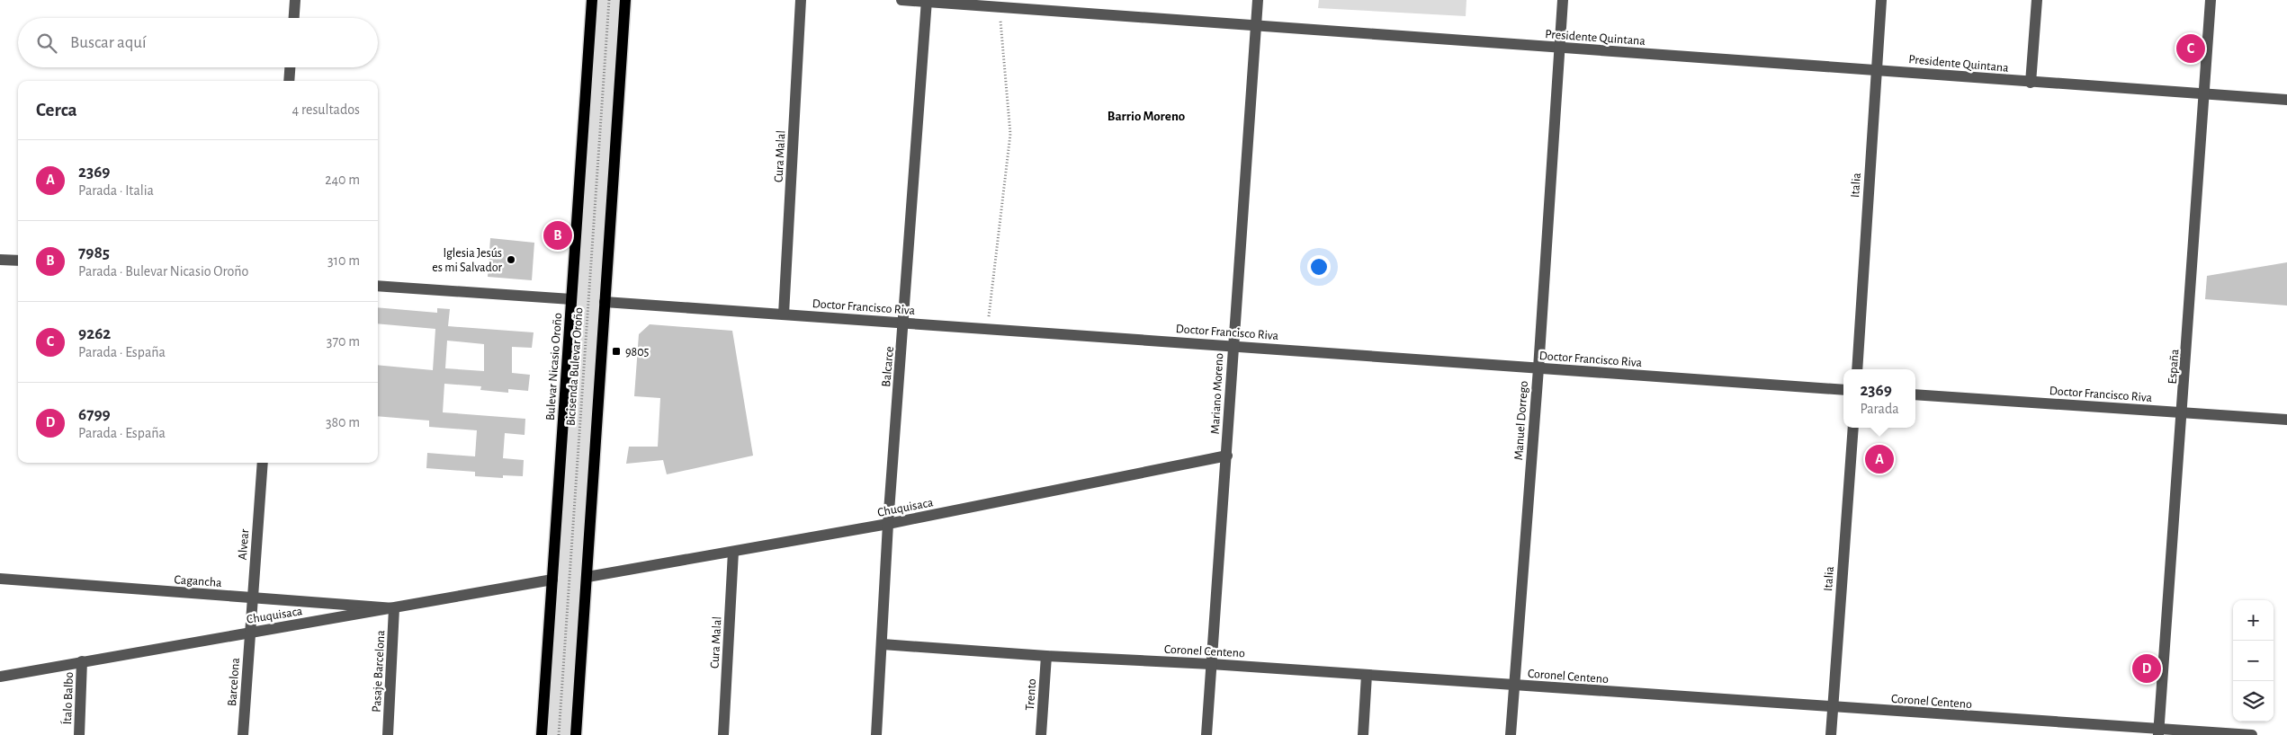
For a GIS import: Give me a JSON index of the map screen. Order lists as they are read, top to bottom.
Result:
{
  "streets": {
    "main road": ["Bulevar Nicasio Oroño"],
    "street": [
      "Presidente Quintana",
      "Cura Malal",
      "Italia",
      "Doctor Francisco Riva",
      "Balcarce",
      "España",
      "Mariano Moreno",
      "Manuel Dorrego",
      "Chuquisaca",
      "Alvear",
      "Cagancha",
      "Coronel Centeno",
      "Pasaje Barcelona",
      "Barcelona",
      "Trento",
      "Ítalo Balbo"
    ],
    "path": ["Bicisenda Bulevar Oroño"]
  },
  "crossings": [
    ["Presidente Quintana", "Italia"],
    ["Presidente Quintana", "Balcarce"],
    ["Presidente Quintana", "España"],
    ["Presidente Quintana", "Mariano Moreno"],
    ["Presidente Quintana", "Manuel Dorrego"],
    ["Cura Malal", "Doctor Francisco Riva"],
    ["Cura Malal", "Chuquisaca"],
    ["Italia", "Coronel Centeno"],
    ["Doctor Francisco Riva", "Balcarce"],
    ["Doctor Francisco Riva", "España"],
    ["Doctor Francisco Riva", "Mariano Moreno"],
    ["Doctor Francisco Riva", "Manuel Dorrego"],
    ["Bulevar Nicasio Oroño", "Chuquisaca"],
    ["Balcarce", "Chuquisaca"],
    ["Balcarce", "Coronel Centeno"],
    ["España", "Coronel Centeno"],
    ["Mariano Moreno", "Chuquisaca"],
    ["Mariano Moreno", "Coronel Centeno"],
    ["Manuel Dorrego", "Coronel Centeno"],
    ["Chuquisaca", "Alvear"],
    ["Chuquisaca", "Cagancha"],
    ["Chuquisaca", "Pasaje Barcelona"],
    ["Chuquisaca", "Barcelona"],
    ["Chuquisaca", "Ítalo Balbo"],
    ["Alvear", "Cagancha"],
    ["Alvear", "Barcelona"],
    ["Cagancha", "Pasaje Barcelona"],
    ["Coronel Centeno", "Trento"]
  ],
  "districts": ["Barrio Moreno"],
  "places": {
    "other": ["Iglesia Jesús es mi Salvador"],
    "transit": ["9805"]
  },
  "page": {
    "search": "Buscar aquí",
    "pins": [
      "C",
      "B",
      "A",
      "D"
    ],
    "heading": ["Cerca", "4 resultados"],
    "list": [
      {
        "mark": "A",
        "name": "2369",
        "note": "Parada · Italia",
        "value": "240 m"
      },
      {
        "mark": "B",
        "name": "7985",
        "note": "Parada · Bulevar Nicasio Oroño",
        "value": "310 m"
      },
      {
        "mark": "C",
        "name": "9262",
        "note": "Parada · España",
        "value": "370 m"
      },
      {
        "mark": "D",
        "name": "6799",
        "note": "Parada · España",
        "value": "380 m"
      }
    ],
    "popup": ["2369", "Parada"],
    "map_buttons": ["+", "−"]
  }
}
